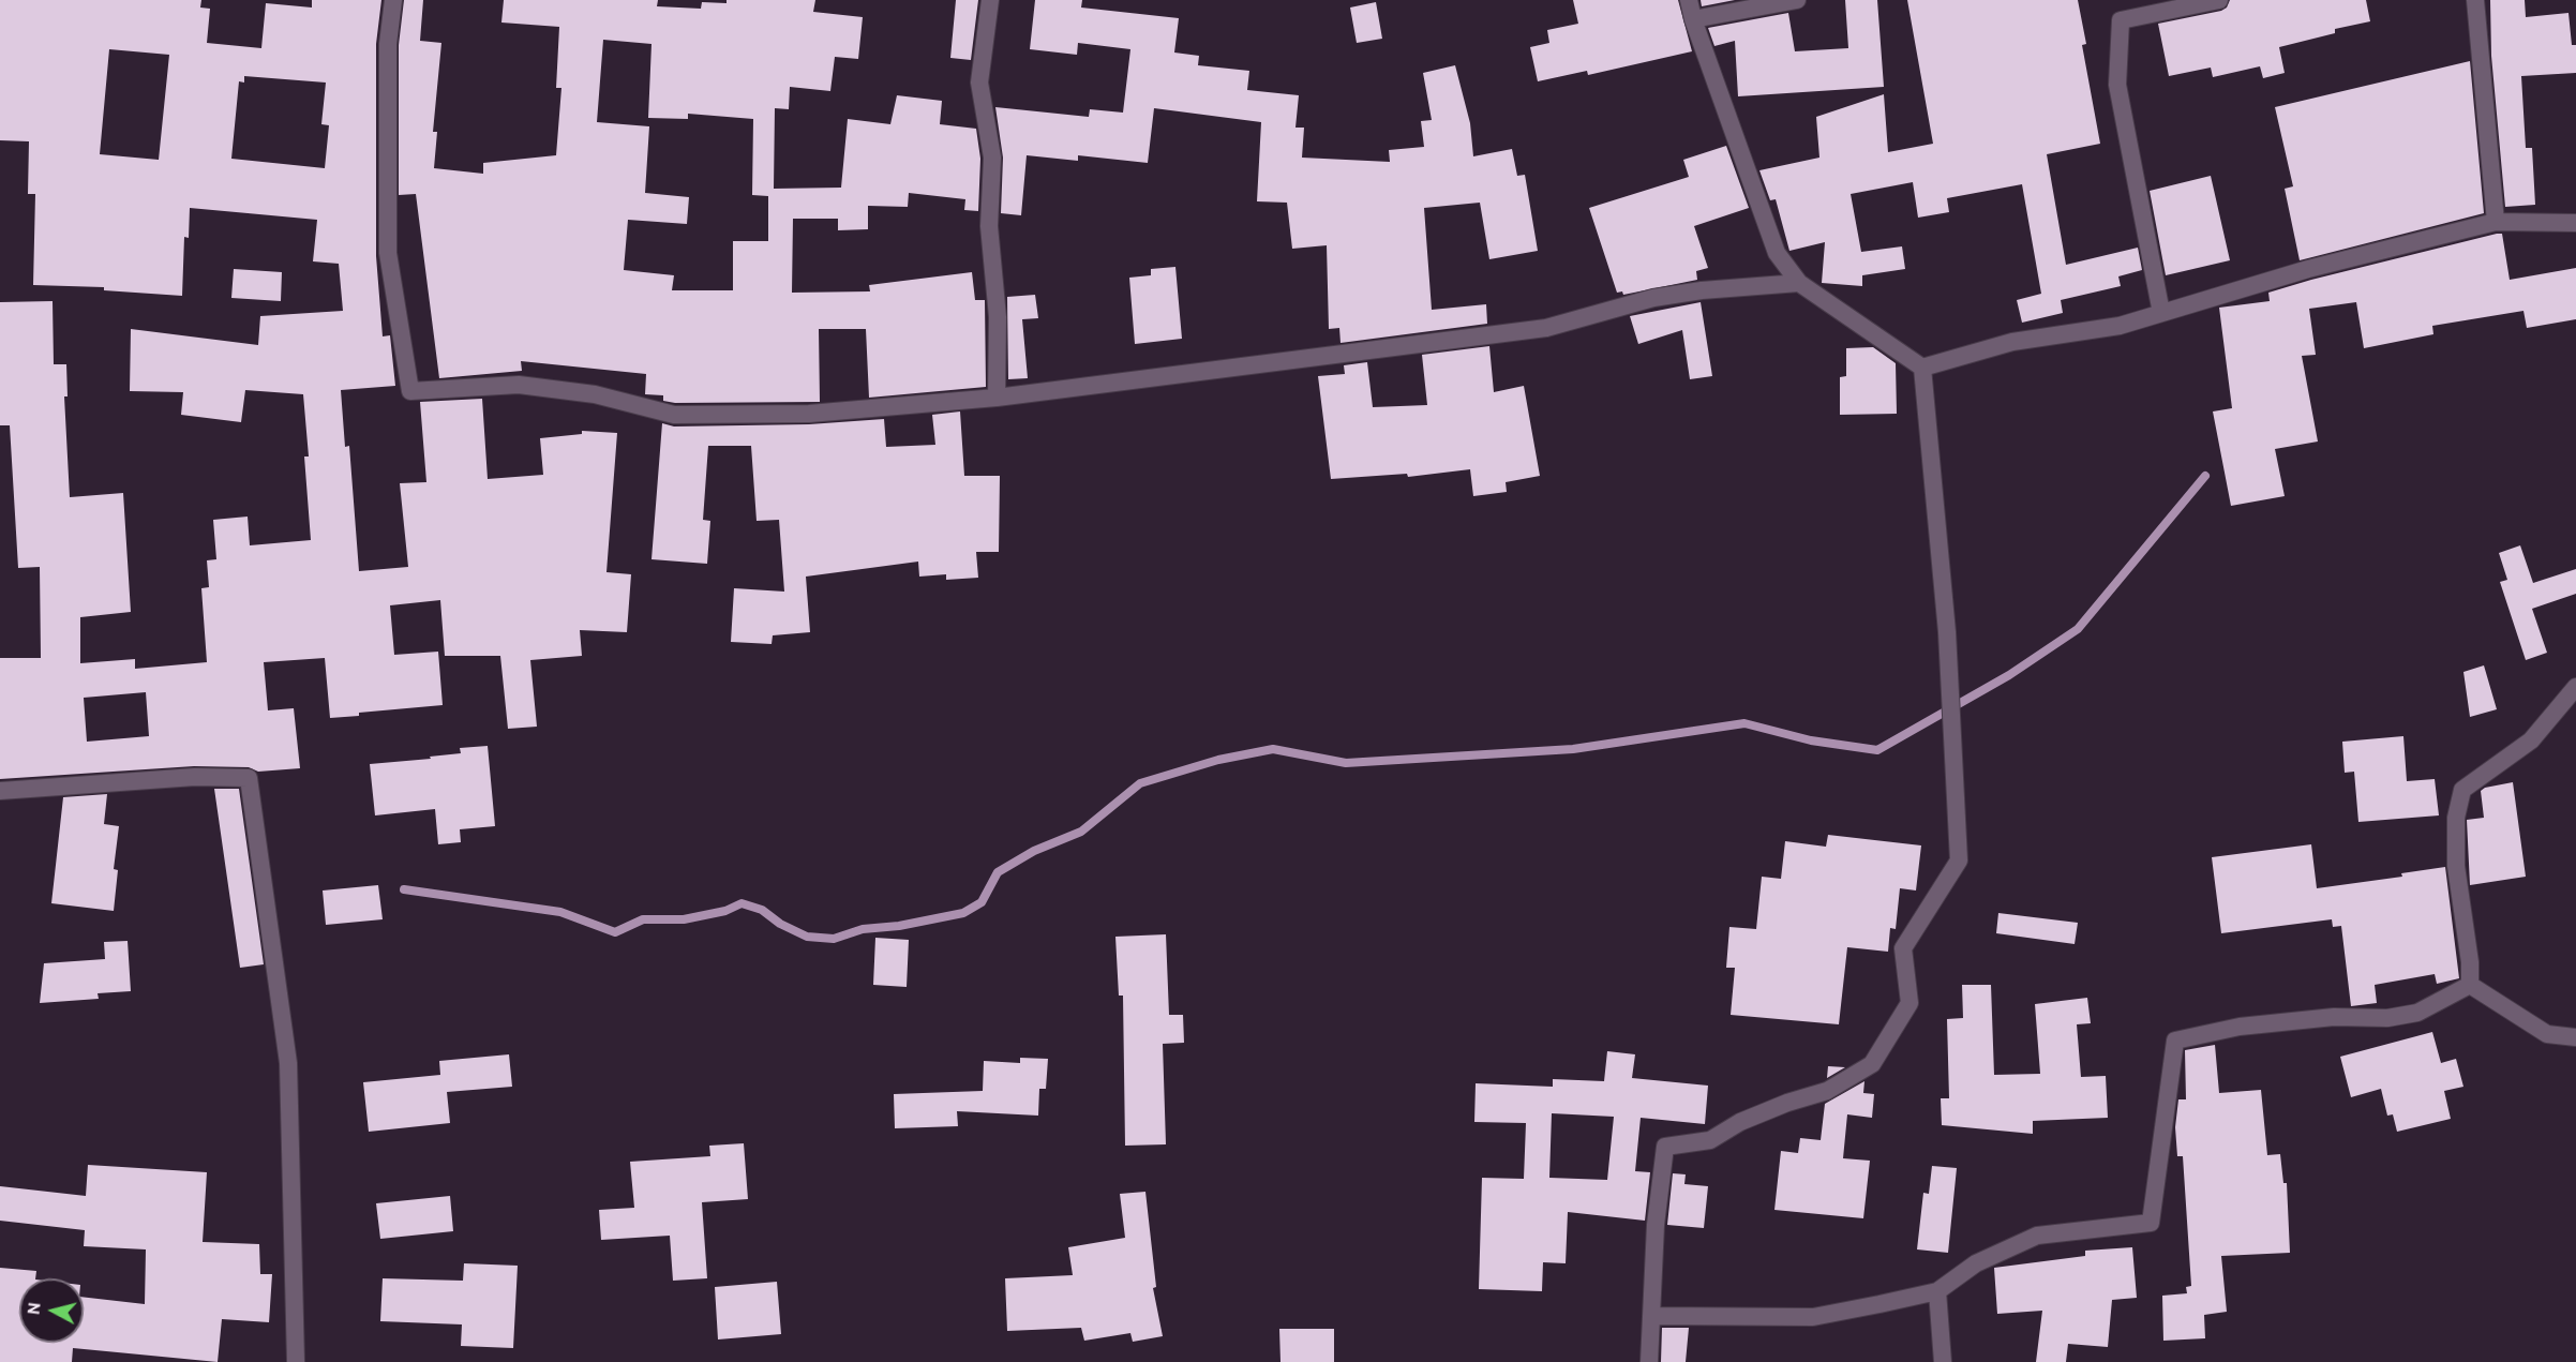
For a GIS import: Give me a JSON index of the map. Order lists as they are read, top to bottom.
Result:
{
  "north": "left"
}
